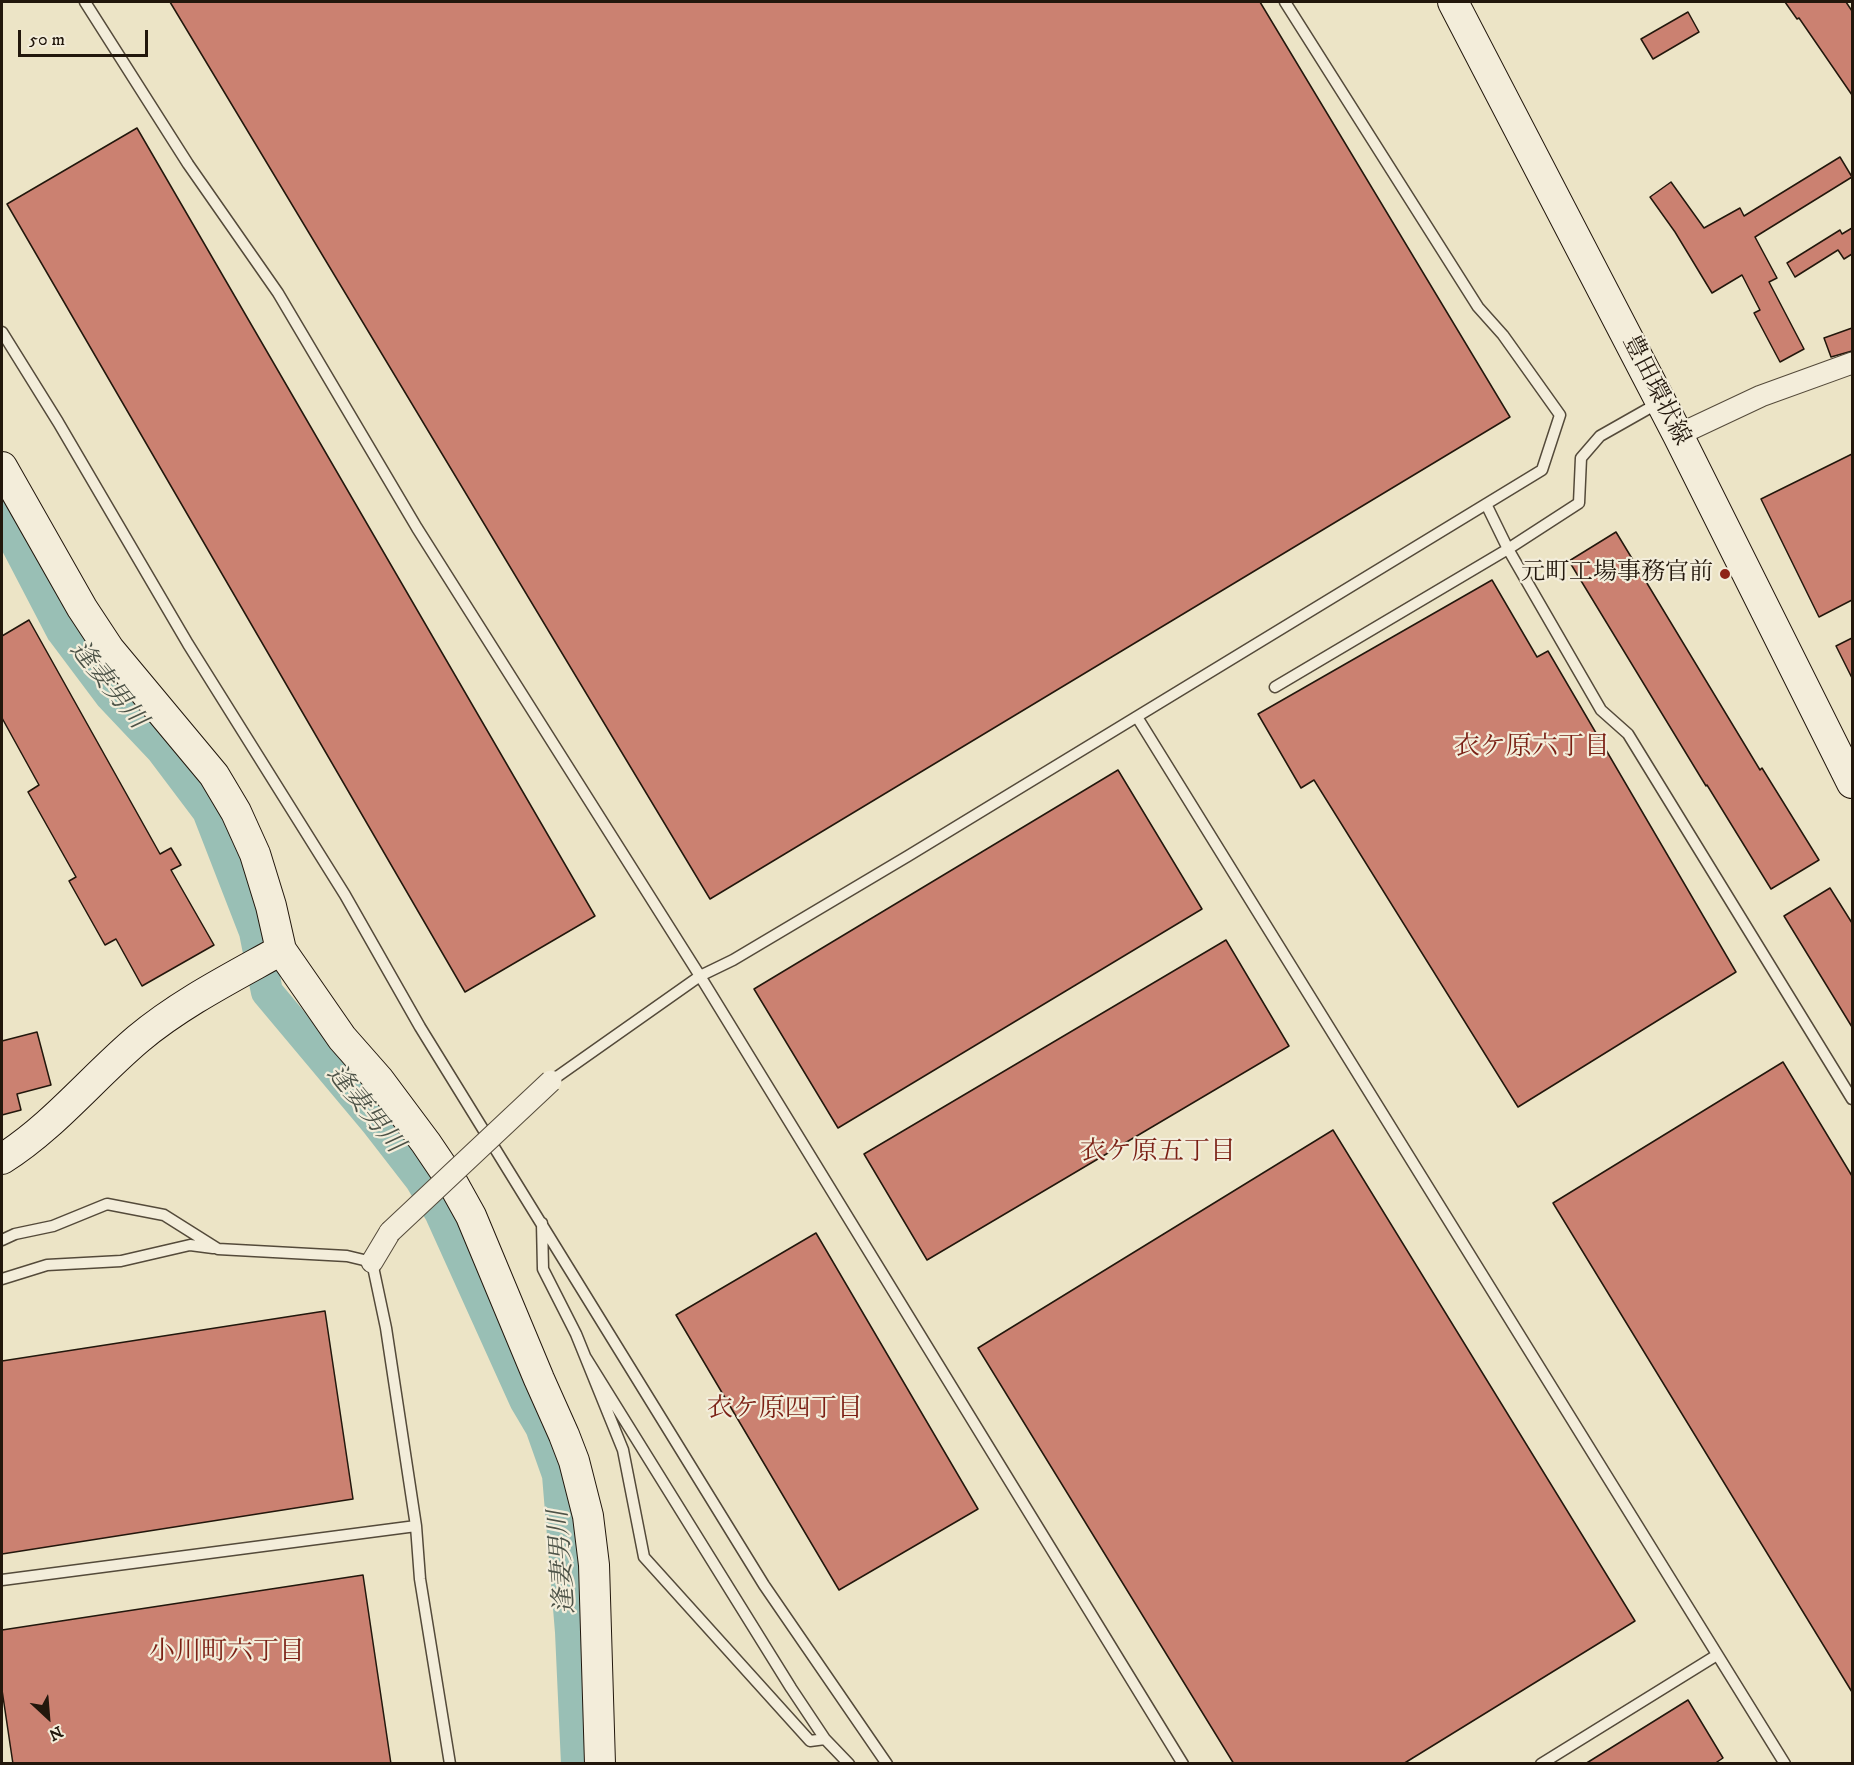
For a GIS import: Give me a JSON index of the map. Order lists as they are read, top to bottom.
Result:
{
  "streets": {
    "street": ["豊田環状線"]
  },
  "districts": [
    "衣ケ原六丁目",
    "衣ケ原五丁目",
    "衣ケ原四丁目",
    "小川町六丁目"
  ],
  "water": ["逢妻男川"],
  "places": ["元町工場事務官前"],
  "scale_bar": "50 m",
  "north": "bottom right"
}
